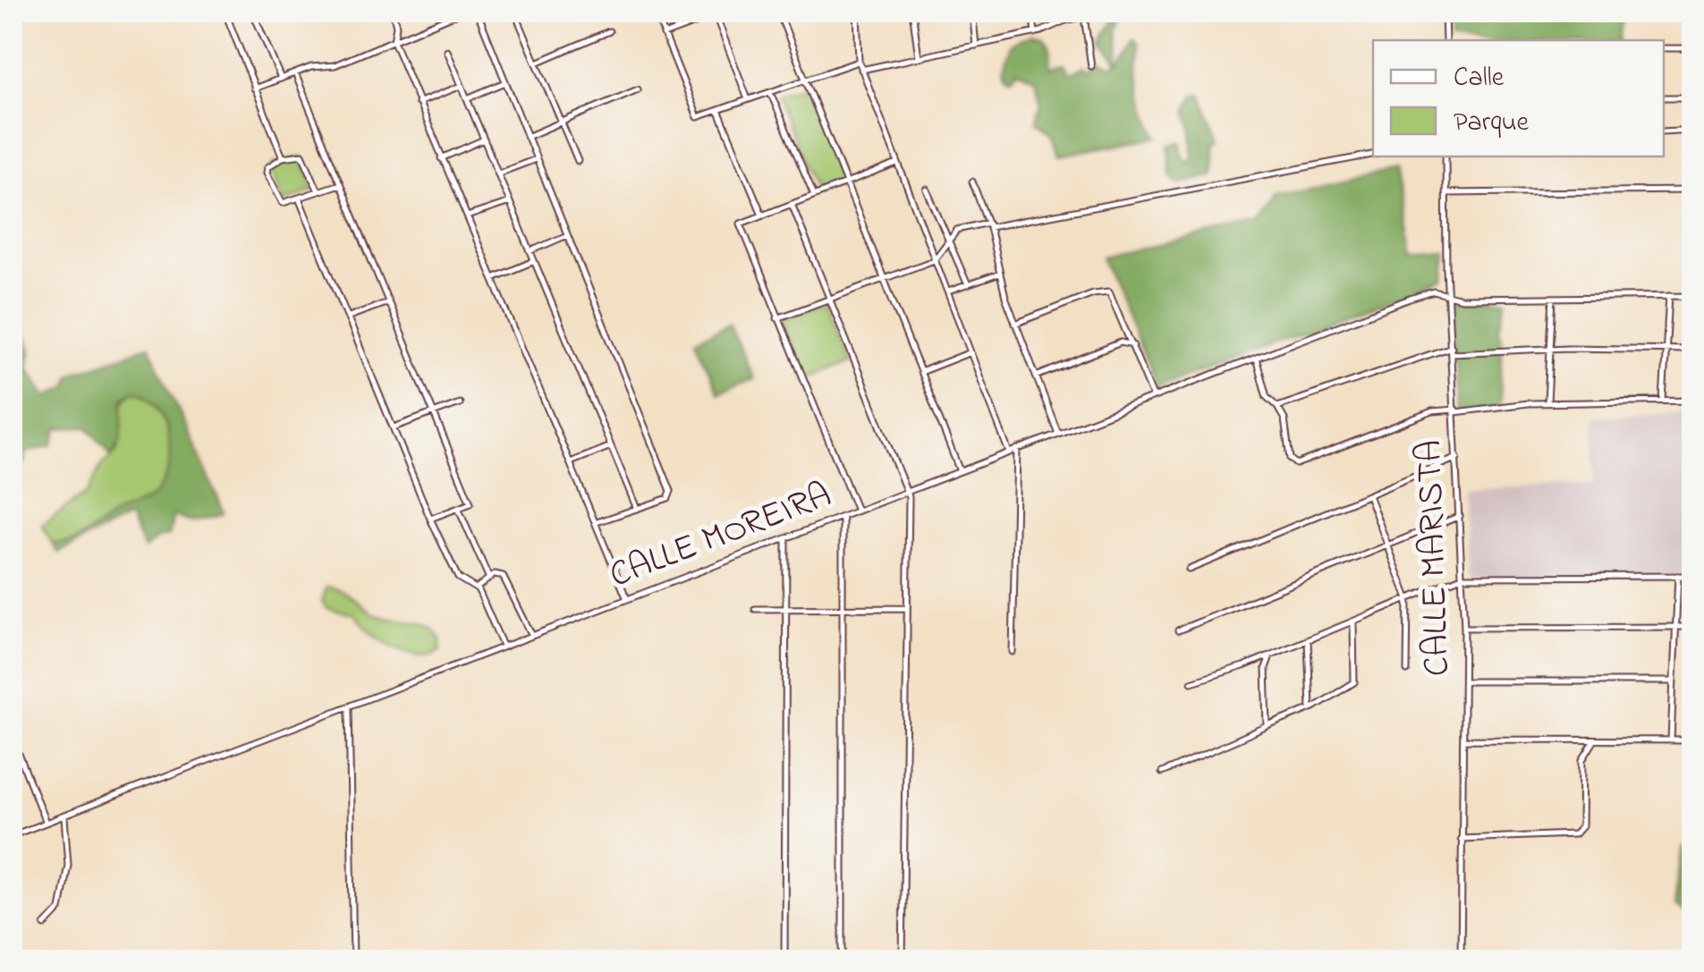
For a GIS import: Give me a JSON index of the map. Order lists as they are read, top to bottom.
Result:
{
  "streets": {
    "street": ["CALLE MOREIRA", "CALLE MARISTA"]
  },
  "crossings": [
    ["CALLE MOREIRA", "CALLE MARISTA"]
  ],
  "legend": ["Calle", "Parque"]
}
